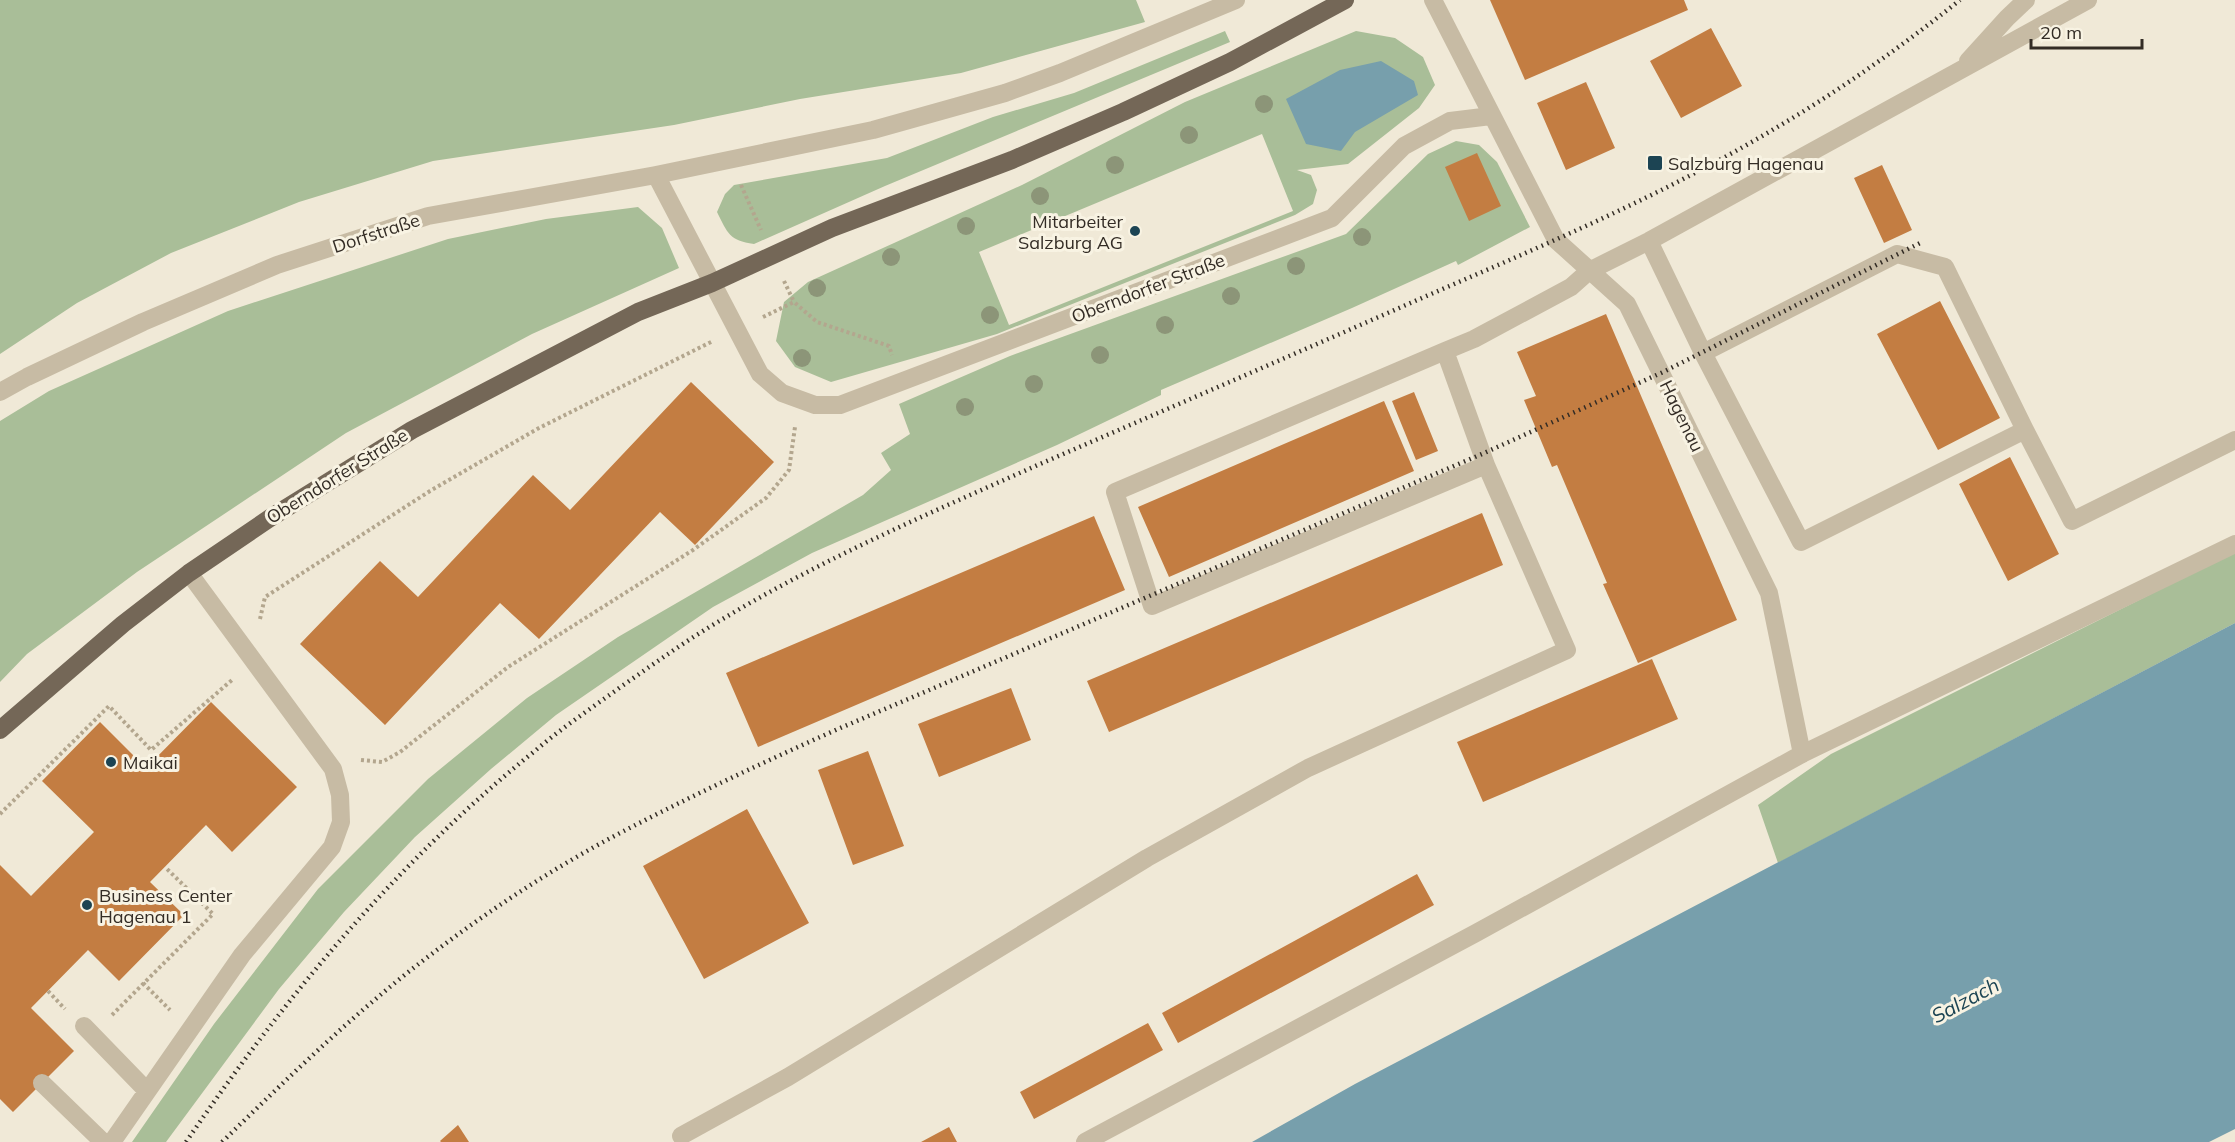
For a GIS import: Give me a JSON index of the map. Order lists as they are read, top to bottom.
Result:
{
  "streets": {
    "main road": ["Oberndorfer Straße"],
    "street": ["Dorfstraße", "Hagenau"]
  },
  "crossings": [
    ["Oberndorfer Straße", "Hagenau"]
  ],
  "water": ["Salzach"],
  "places": {
    "transit": ["Salzburg Hagenau"],
    "other": ["Mitarbeiter Salzburg AG", "Maikai", "Business Center Hagenau 1"]
  },
  "scale_bar": "20 m"
}
